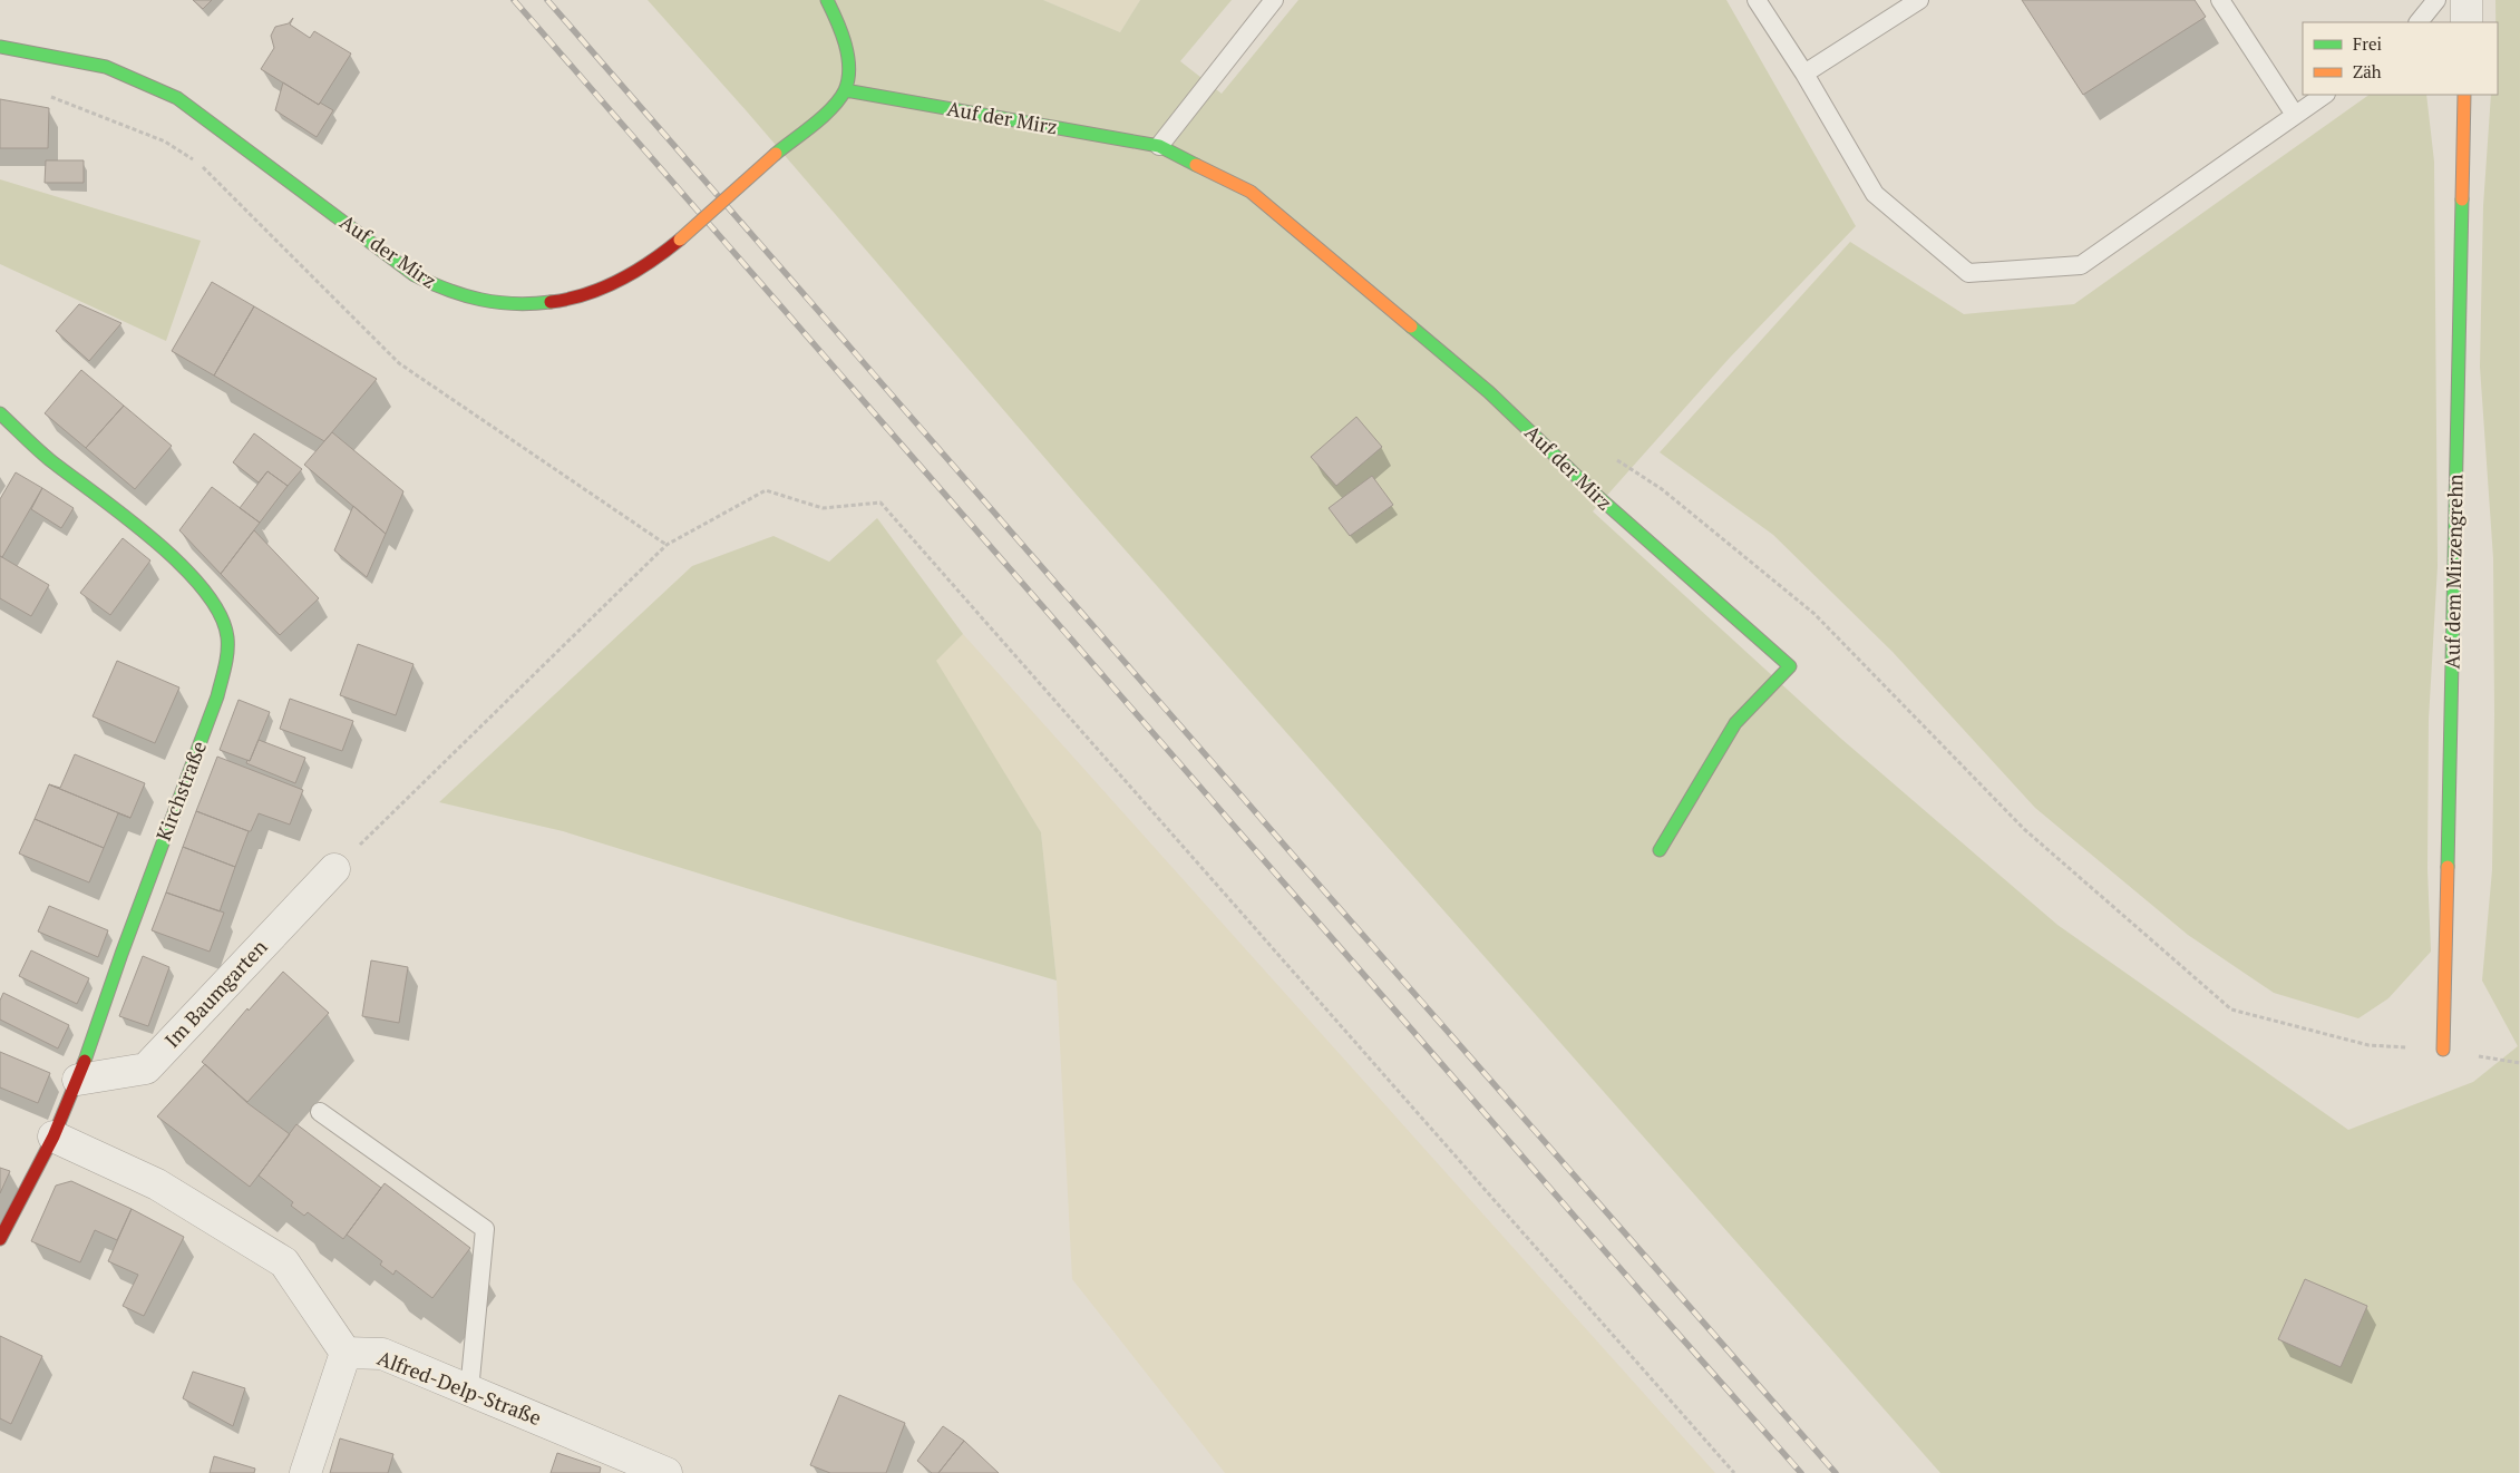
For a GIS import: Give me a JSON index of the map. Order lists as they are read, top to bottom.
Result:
{
  "streets": {
    "street": [
      "Auf der Mirz",
      "Auf dem Mirzengrehn",
      "Kirchstraße",
      "Im Baumgarten",
      "Alfred-Delp-Straße"
    ]
  },
  "crossings": [
    ["Kirchstraße", "Im Baumgarten"]
  ],
  "legend": ["Frei", "Zäh"]
}
